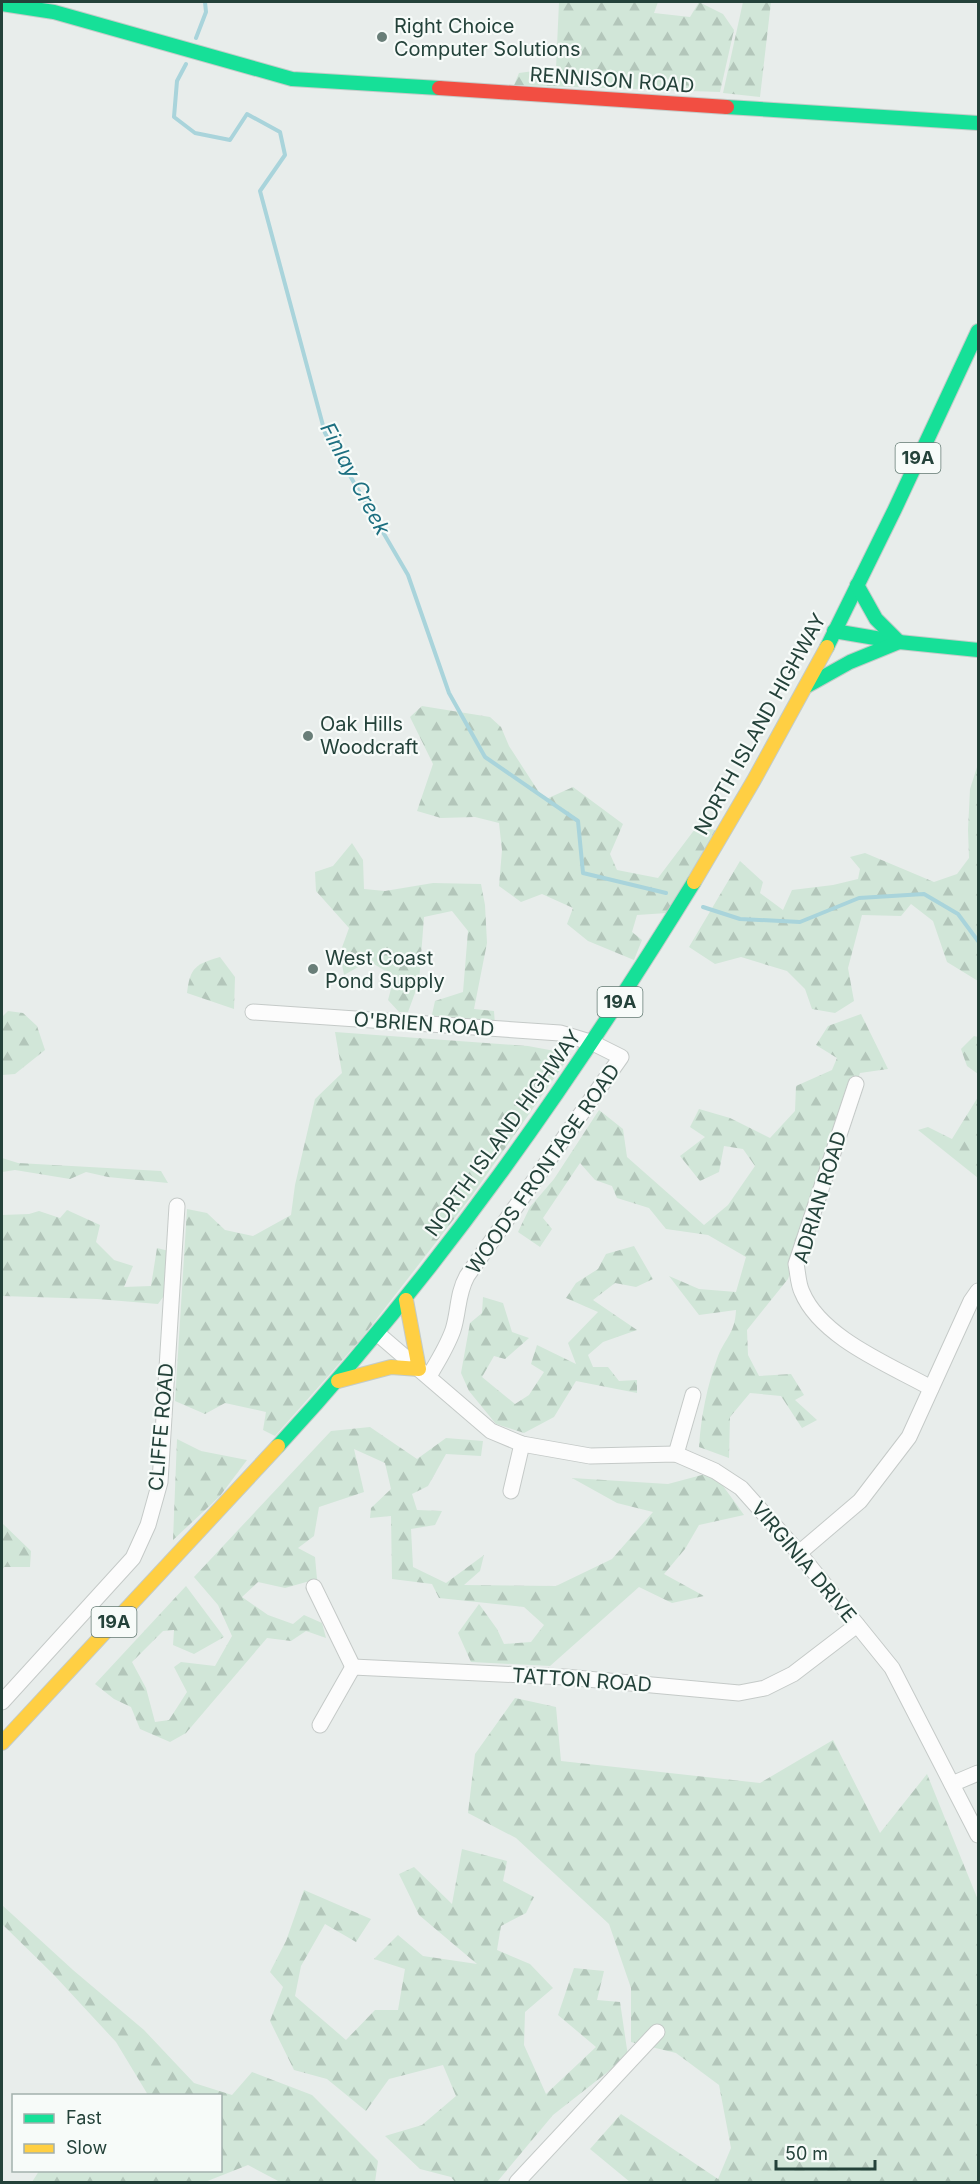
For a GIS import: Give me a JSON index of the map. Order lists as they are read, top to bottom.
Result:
{
  "streets": {
    "main road": ["RENNISON ROAD", "19A", "NORTH ISLAND HIGHWAY"],
    "street": [
      "O'BRIEN ROAD",
      "WOODS FRONTAGE ROAD",
      "ADRIAN ROAD",
      "CLIFFE ROAD",
      "VIRGINIA DRIVE",
      "TATTON ROAD"
    ]
  },
  "crossings": [
    ["NORTH ISLAND HIGHWAY", "O'BRIEN ROAD"],
    ["NORTH ISLAND HIGHWAY", "WOODS FRONTAGE ROAD"],
    ["NORTH ISLAND HIGHWAY", "VIRGINIA DRIVE"],
    ["O'BRIEN ROAD", "WOODS FRONTAGE ROAD"],
    ["WOODS FRONTAGE ROAD", "VIRGINIA DRIVE"],
    ["VIRGINIA DRIVE", "TATTON ROAD"]
  ],
  "water": ["Finlay Creek"],
  "places": ["Right Choice Computer Solutions", "Oak Hills Woodcraft", "West Coast Pond Supply"],
  "legend": ["Fast", "Slow"],
  "scale_bar": "50 m"
}
